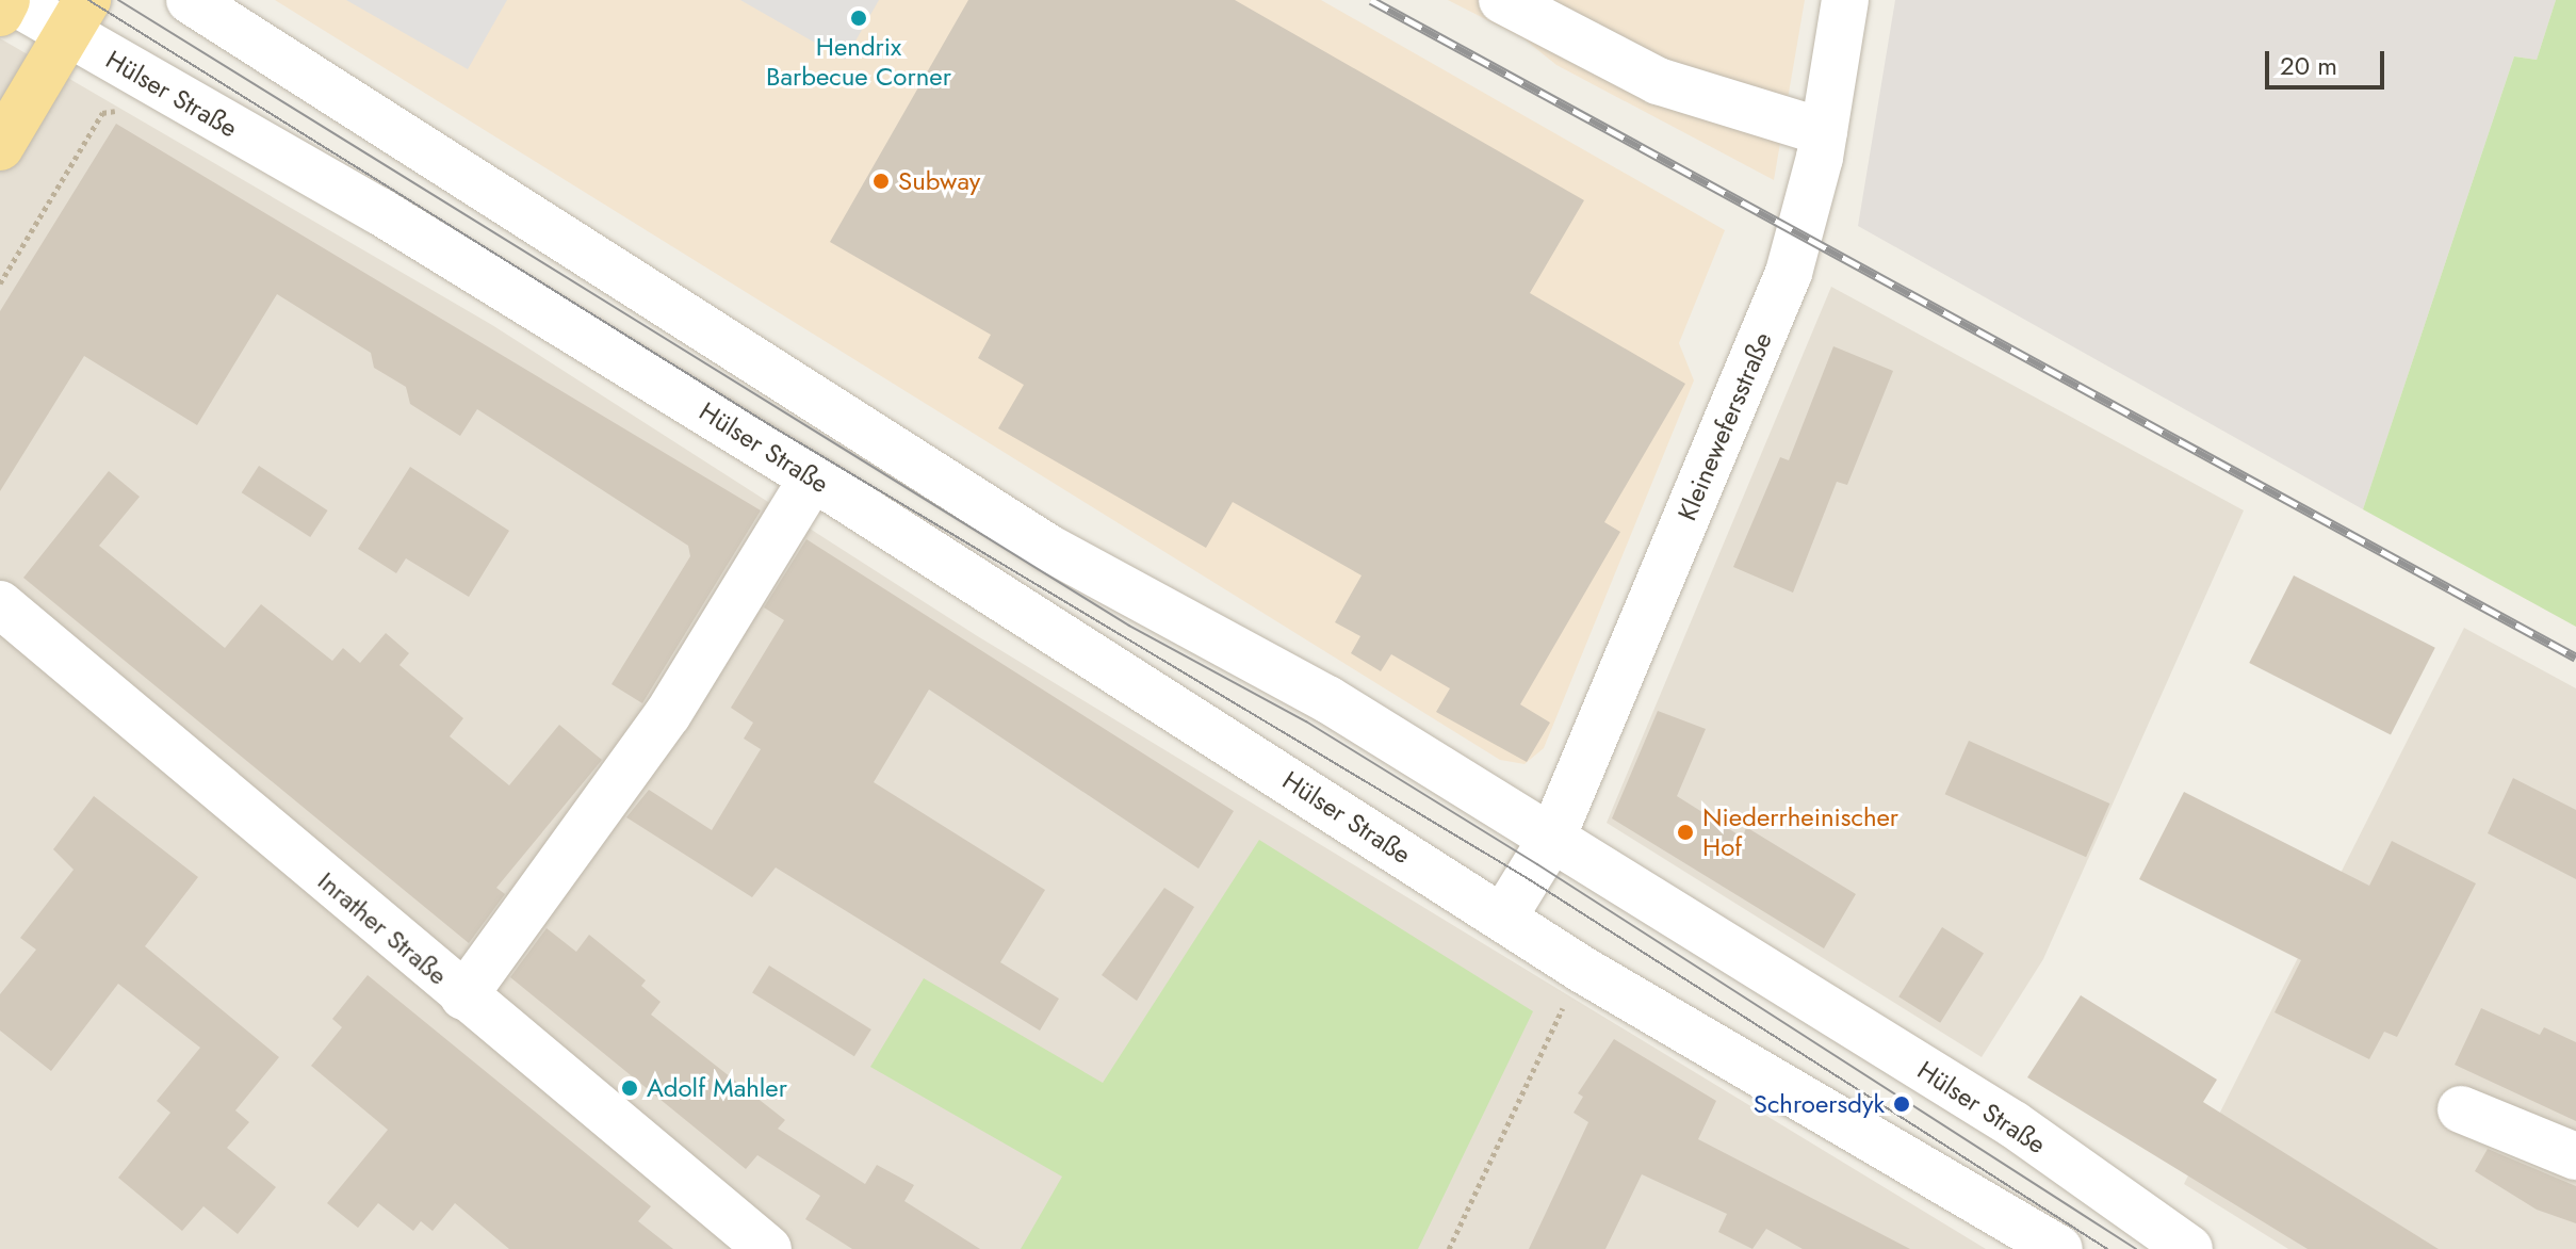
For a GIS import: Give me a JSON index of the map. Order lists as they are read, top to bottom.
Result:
{
  "streets": {
    "street": ["Hülser Straße", "Kleinewefersstraße", "Inrather Straße"]
  },
  "crossings": [
    ["Hülser Straße", "Kleinewefersstraße"]
  ],
  "places": [
    "Hendrix Barbecue Corner",
    "Subway",
    "Niederrheinischer Hof",
    "Adolf Mahler",
    "Schroersdyk"
  ],
  "scale_bar": "20 m"
}
